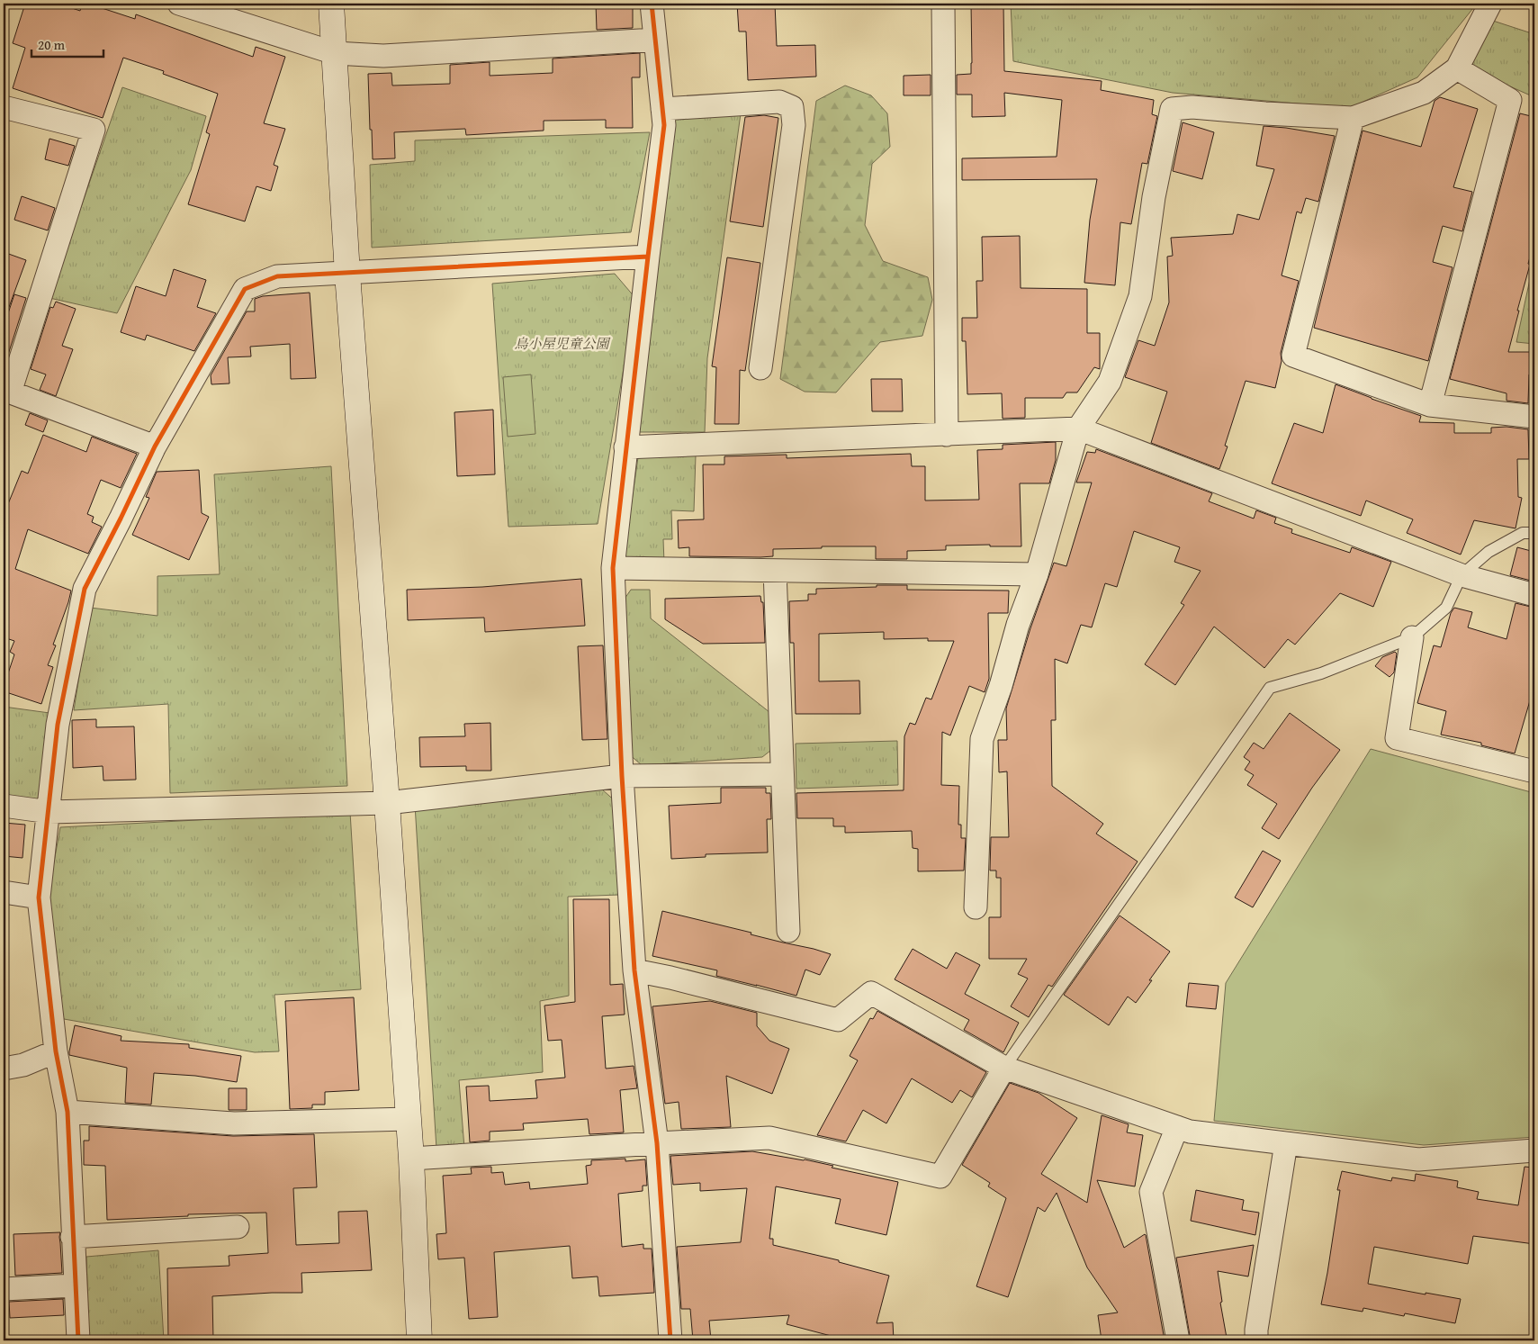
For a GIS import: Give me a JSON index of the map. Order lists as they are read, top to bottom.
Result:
{
  "parks": ["鳥小屋児童公園"],
  "scale_bar": "20 m"
}
